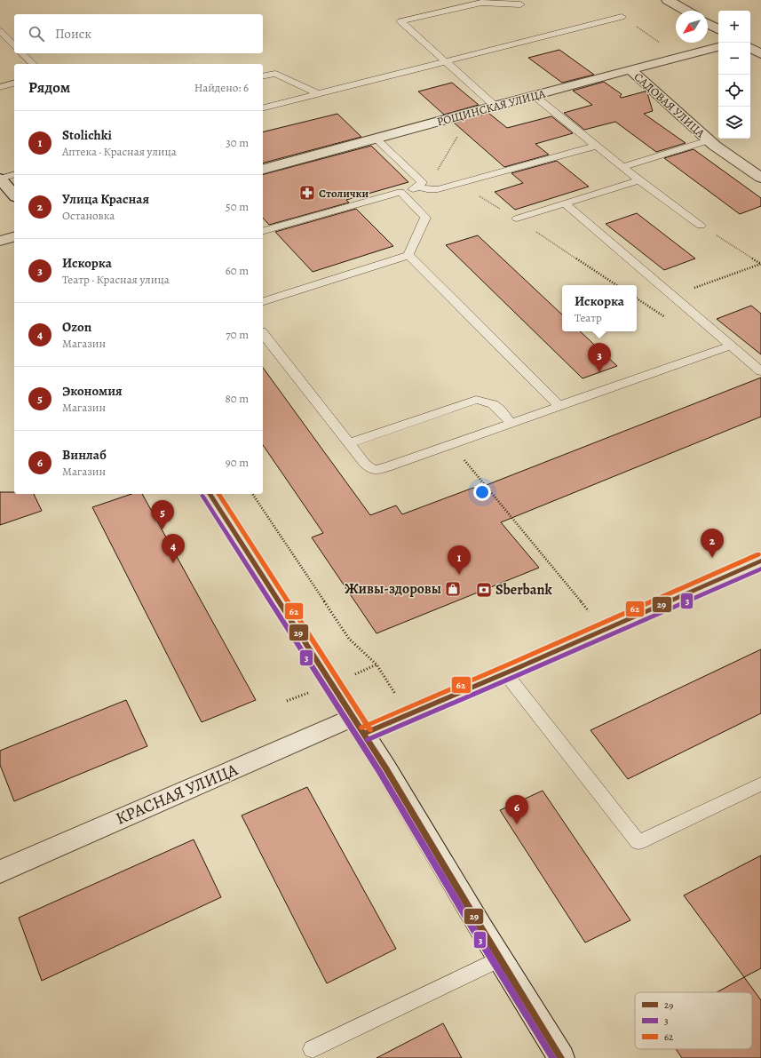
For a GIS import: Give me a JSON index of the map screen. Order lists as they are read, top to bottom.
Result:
{
  "streets": {
    "street": ["САДОВАЯ УЛИЦА", "РОЩИНСКАЯ УЛИЦА", "КРАСНАЯ УЛИЦА"]
  },
  "crossings": [
    ["САДОВАЯ УЛИЦА", "РОЩИНСКАЯ УЛИЦА"]
  ],
  "places": {
    "pharmacy": ["Столички"],
    "shop": ["Живы-здоровы"],
    "bank": ["Sberbank"]
  },
  "lines": ["transit line 29", "transit line 62", "transit line 3"],
  "legend": ["29", "3", "62"],
  "north": "bottom left",
  "page": {
    "map_buttons": ["+", "−"],
    "search": "Поиск",
    "heading": ["Рядом", "Найдено: 6"],
    "list": [
      {
        "mark": "1",
        "name": "Stolichki",
        "note": "Аптека · Красная улица",
        "value": "30 m"
      },
      {
        "mark": "2",
        "name": "Улица Красная",
        "note": "Остановка",
        "value": "50 m"
      },
      {
        "mark": "3",
        "name": "Искорка",
        "note": "Театр · Красная улица",
        "value": "60 m"
      },
      {
        "mark": "4",
        "name": "Ozon",
        "note": "Магазин",
        "value": "70 m"
      },
      {
        "mark": "5",
        "name": "Экономия",
        "note": "Магазин",
        "value": "80 m"
      },
      {
        "mark": "6",
        "name": "Винлаб",
        "note": "Магазин",
        "value": "90 m"
      }
    ],
    "popup": ["Искорка", "Театр"],
    "pins": [
      "3",
      "5",
      "2",
      "4",
      "1",
      "6"
    ]
  }
}
